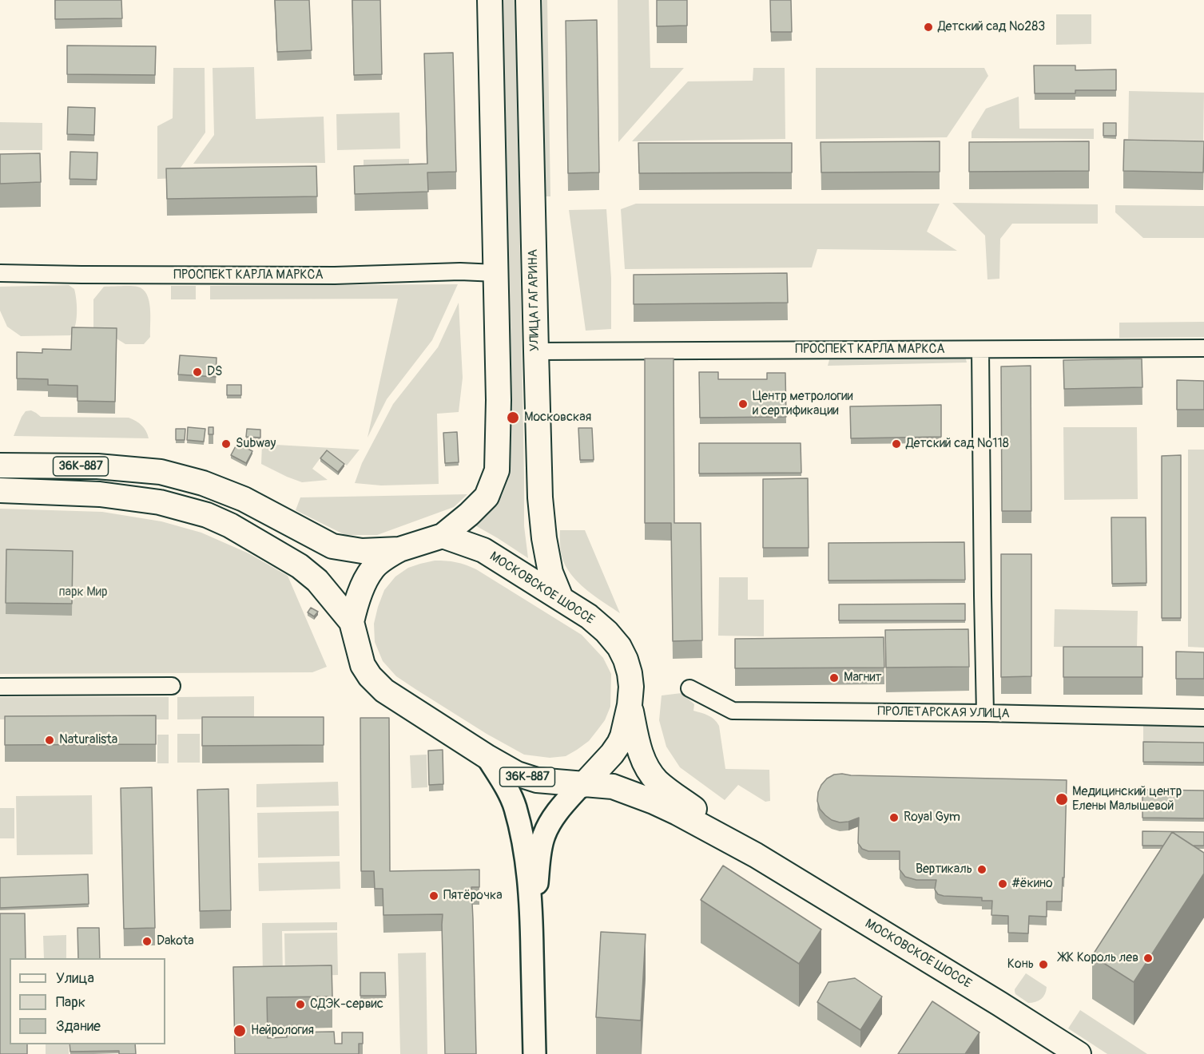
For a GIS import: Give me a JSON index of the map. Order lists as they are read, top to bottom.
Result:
{
  "streets": {
    "main road": ["УЛИЦА ГАГАРИНА", "36К-887", "МОСКОВСКОЕ ШОССЕ"],
    "street": ["ПРОСПЕКТ КАРЛА МАРКСА", "ПРОЛЕТАРСКАЯ УЛИЦА"]
  },
  "crossings": [
    ["ПРОСПЕКТ КАРЛА МАРКСА", "УЛИЦА ГАГАРИНА"],
    ["УЛИЦА ГАГАРИНА", "МОСКОВСКОЕ ШОССЕ"],
    ["36К-887", "МОСКОВСКОЕ ШОССЕ"]
  ],
  "parks": ["парк Мир"],
  "places": [
    "Детский сад №283",
    "DS",
    "Центр метрологии и сертификации",
    "Московская",
    "Subway",
    "Детский сад №118",
    "Магнит",
    "Naturalista",
    "Медицинский центр Елены Малышевой",
    "Royal Gym",
    "Вертикаль",
    "#ёкино",
    "Пятёрочка",
    "Dakota",
    "ЖК Король лев",
    "Конь",
    "СДЭК-сервис",
    "Нейрология"
  ],
  "legend": ["Улица", "Парк", "Здание"]
}
